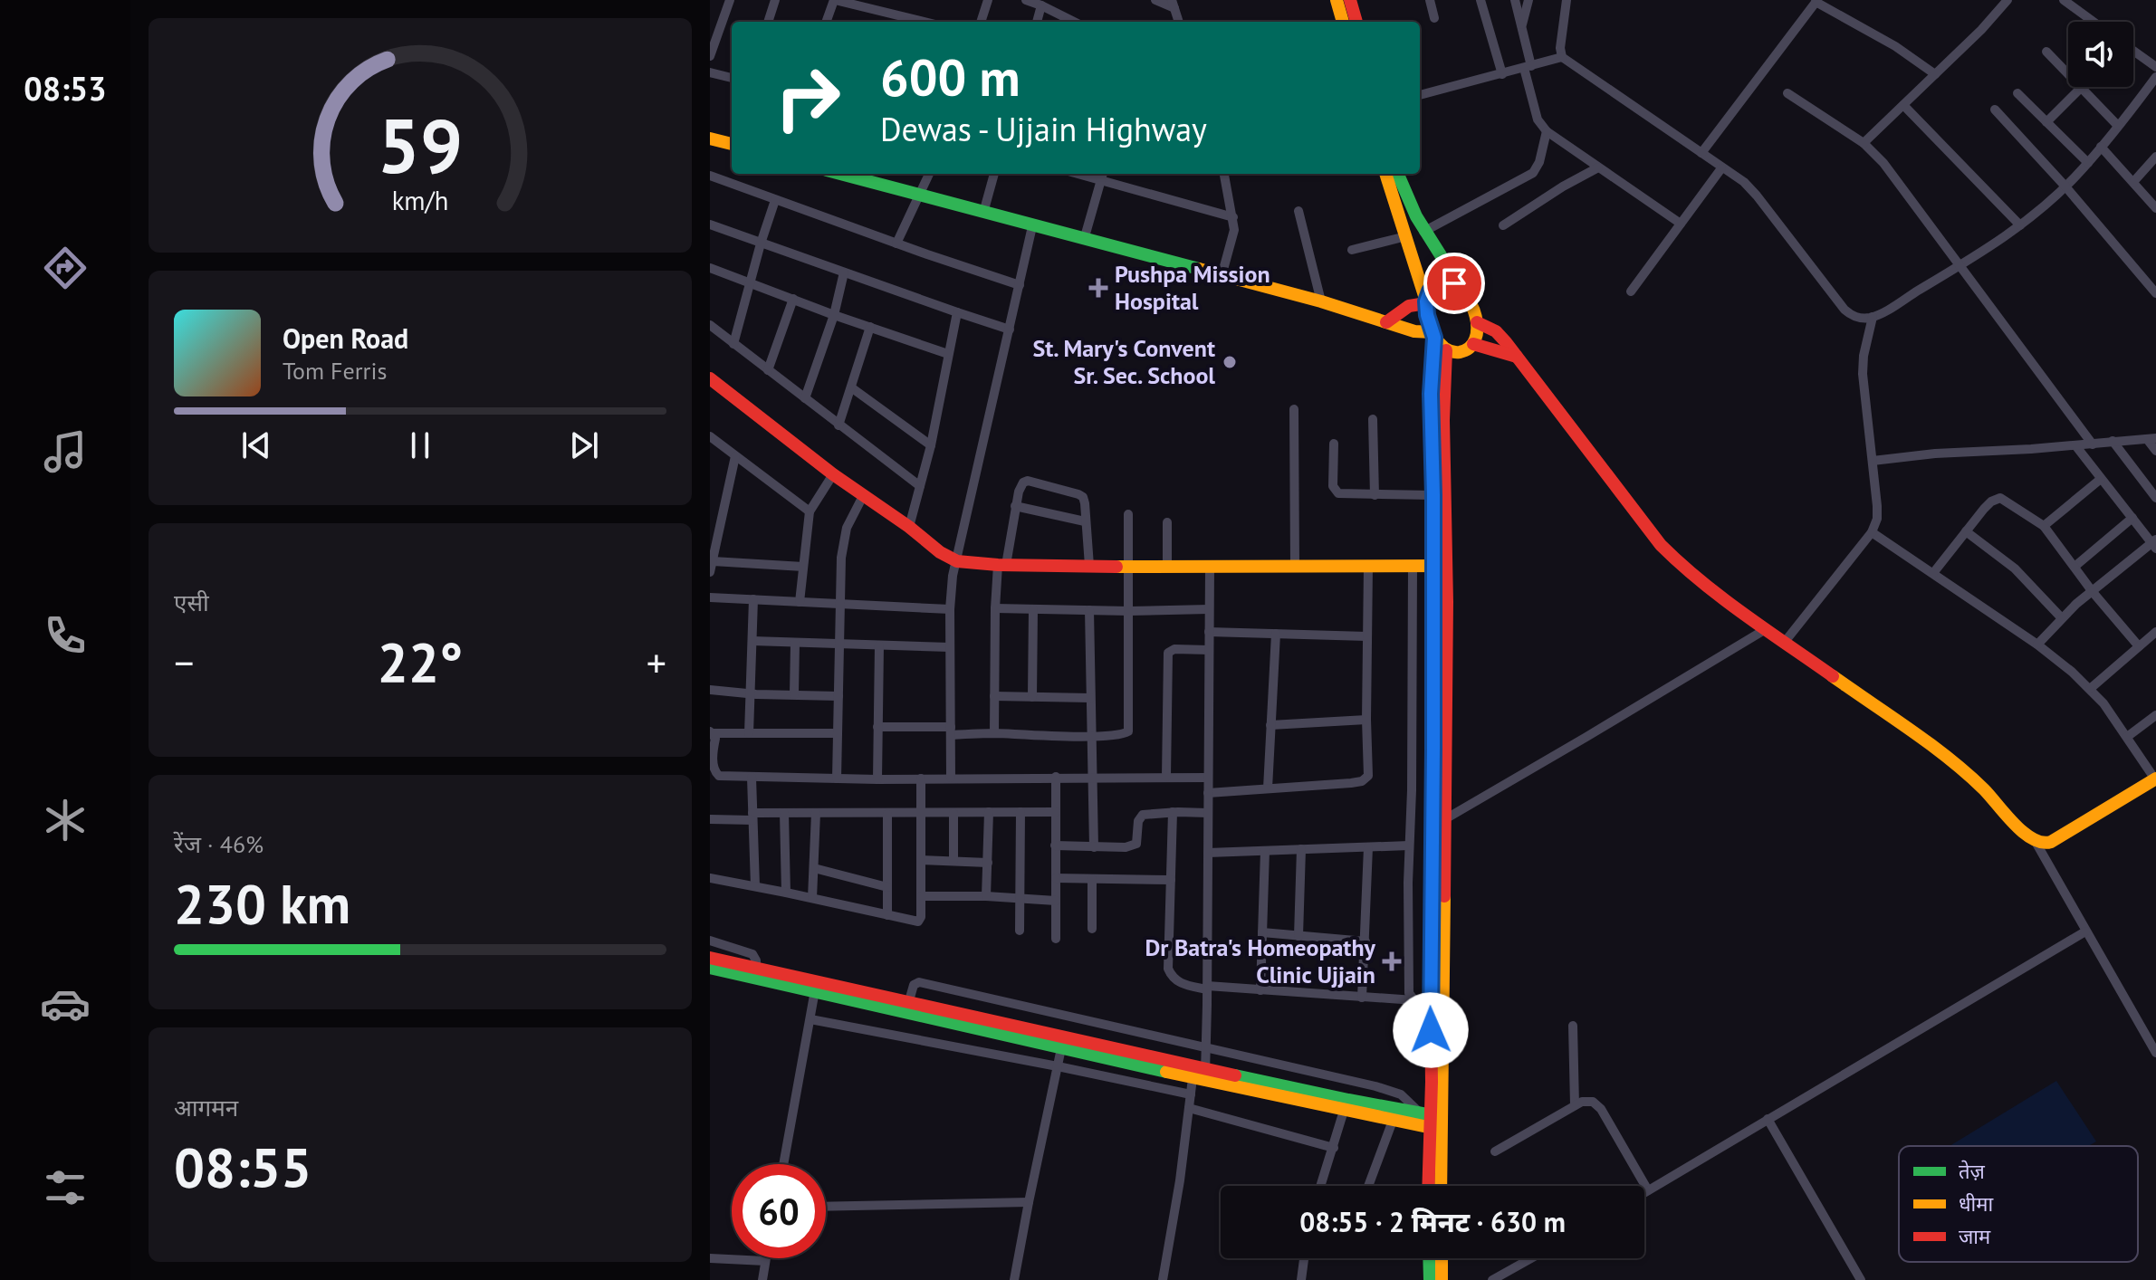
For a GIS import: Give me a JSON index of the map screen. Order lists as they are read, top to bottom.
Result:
{
  "places": {
    "health": ["Pushpa Mission Hospital", "Dr Batra's Homeopathy Clinic Ujjain"],
    "other": ["St. Mary's Convent Sr. Sec. School"]
  },
  "legend": ["तेज़", "धीमा", "जाम"],
  "page": {
    "tabs": "08:53",
    "turn": ["600 m", "Dewas - Ujjain Highway"],
    "song": ["Open Road", "Tom Ferris"],
    "tile": [
      "एसी",
      ["रेंज · 46%", "230 km"],
      ["आगमन", "08:55"]
    ],
    "heat": ["−", "22°", "+"],
    "limit": "60",
    "trip": "08:55 · 2 मिनट · 630 m",
    "gauge": ["59", "km/h"]
  }
}
